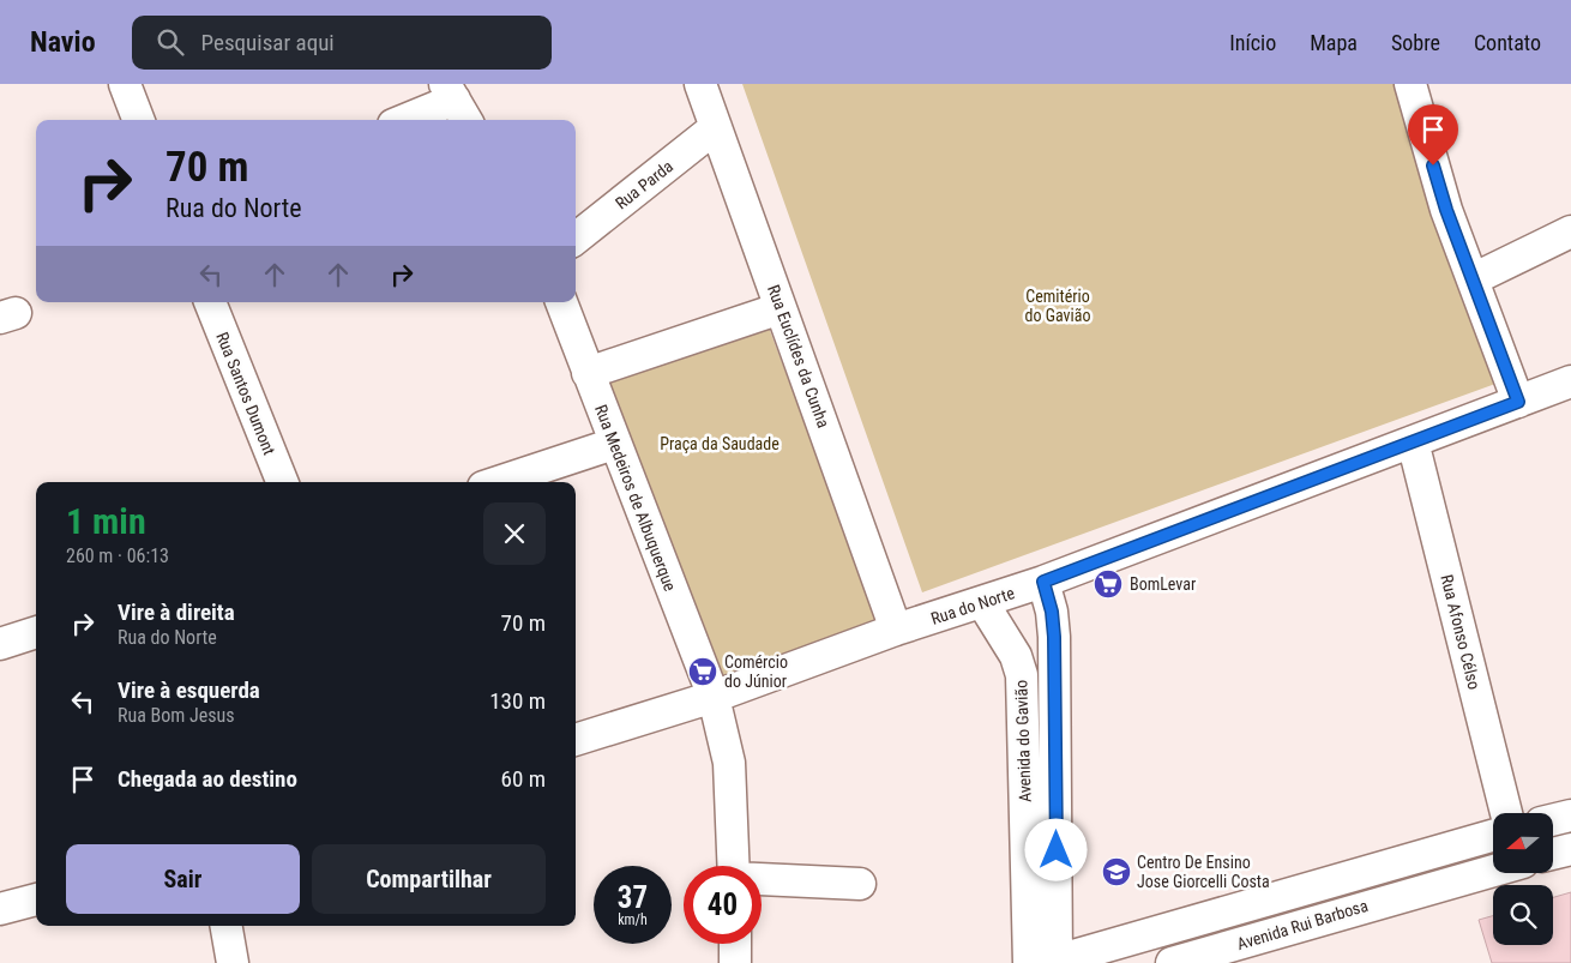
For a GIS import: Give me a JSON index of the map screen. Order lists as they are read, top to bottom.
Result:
{
  "streets": {
    "street": [
      "Rua Parda",
      "Rua Euclídes da Cunha",
      "Rua Santos Dumont",
      "Rua Medeiros de Albuquerque",
      "Rua do Norte",
      "Rua Afonso Célso",
      "Avenida do Gavião",
      "Avenida Rui Barbosa"
    ]
  },
  "crossings": [
    ["Rua Parda", "Rua Euclídes da Cunha"],
    ["Rua Euclídes da Cunha", "Rua do Norte"],
    ["Rua Medeiros de Albuquerque", "Rua do Norte"],
    ["Rua do Norte", "Rua Afonso Célso"],
    ["Rua do Norte", "Avenida do Gavião"],
    ["Avenida do Gavião", "Avenida Rui Barbosa"]
  ],
  "parks": ["Cemitério do Gavião", "Praça da Saudade"],
  "places": {
    "supermarket": ["BomLevar", "Comércio do Júnior"],
    "school or university": ["Centro De Ensino Jose Giorcelli Costa"]
  },
  "north": "left",
  "page": {
    "header": "Navio",
    "search": "Pesquisar aqui",
    "nav": [
      "Início",
      "Mapa",
      "Sobre",
      "Contato"
    ],
    "turn": ["70 m", "Rua do Norte"],
    "heading": ["1 min", "260 m · 06:13"],
    "list": [
      {
        "name": "Vire à direita",
        "note": "Rua do Norte",
        "value": "70 m"
      },
      {
        "name": "Vire à esquerda",
        "note": "Rua Bom Jesus",
        "value": "130 m"
      },
      {
        "name": "Chegada ao destino",
        "value": "60 m"
      }
    ],
    "buttons": ["Sair", "Compartilhar"],
    "speed": "37 km/h",
    "limit": "40"
  }
}
